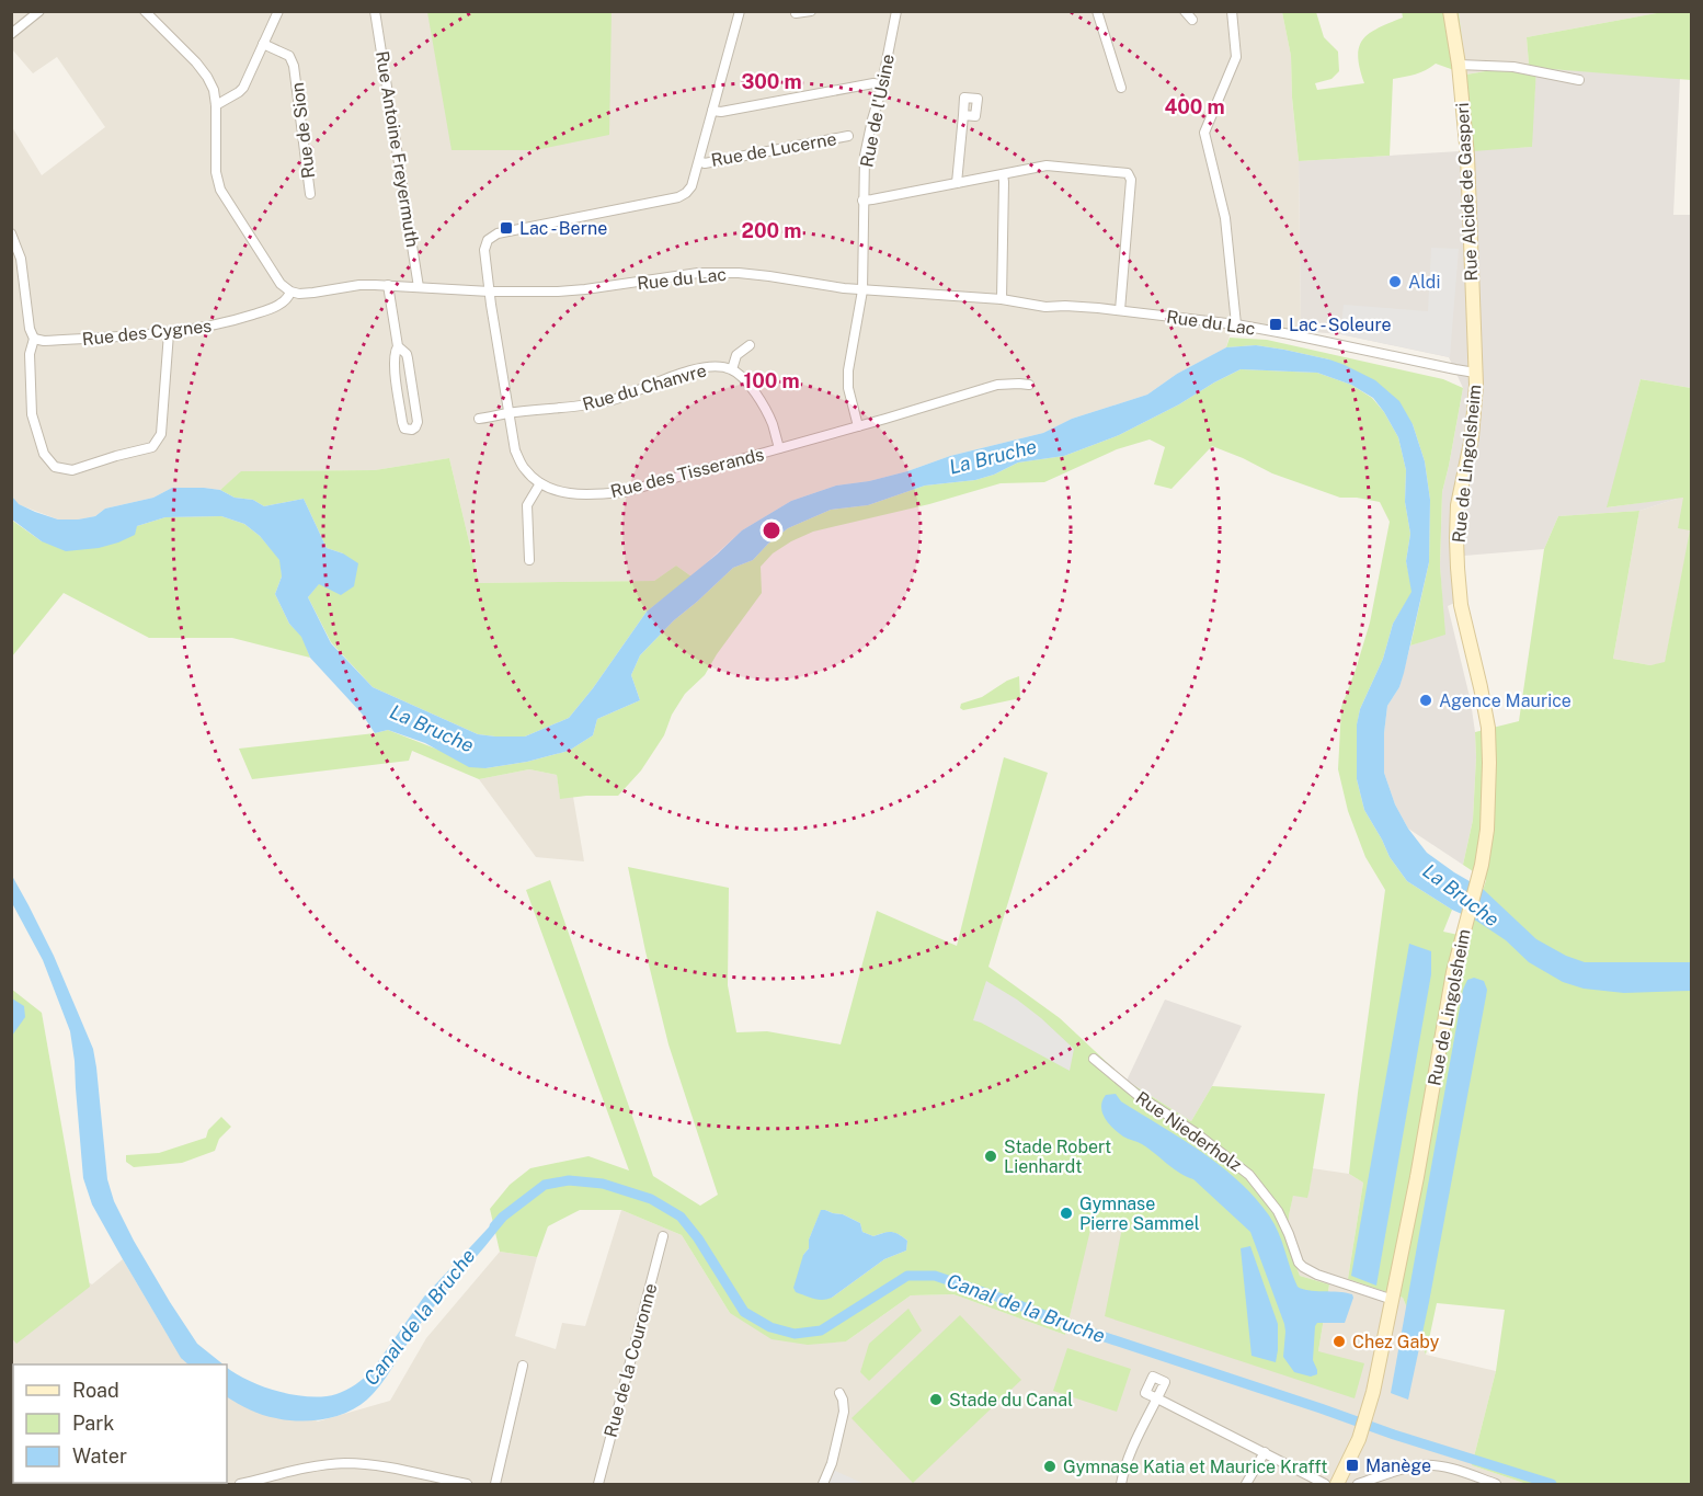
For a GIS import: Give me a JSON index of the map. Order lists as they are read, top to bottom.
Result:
{
  "streets": {
    "main road": ["Rue Alcide de Gasperi", "Rue de Lingolsheim"],
    "street": [
      "Rue de l'Usine",
      "Rue de Sion",
      "Rue Antoine Freyermuth",
      "Rue de Lucerne",
      "Rue du Lac",
      "Rue des Cygnes",
      "Rue du Chanvre",
      "Rue des Tisserands",
      "Rue Niederholz",
      "Rue de la Couronne"
    ]
  },
  "crossings": [
    ["Rue de l'Usine", "Rue du Lac"],
    ["Rue de l'Usine", "Rue des Tisserands"],
    ["Rue Antoine Freyermuth", "Rue du Lac"],
    ["Rue Alcide de Gasperi", "Rue du Lac"],
    ["Rue Alcide de Gasperi", "Rue de Lingolsheim"],
    ["Rue du Lac", "Rue des Cygnes"],
    ["Rue du Lac", "Rue de Lingolsheim"],
    ["Rue du Chanvre", "Rue des Tisserands"],
    ["Rue de Lingolsheim", "Rue Niederholz"]
  ],
  "water": ["La Bruche", "Canal de la Bruche"],
  "places": {
    "transit": ["Lac - Berne", "Lac - Soleure", "Manège"],
    "other": [
      "Aldi",
      "Agence Maurice",
      "Stade Robert Lienhardt",
      "Gymnase Pierre Sammel",
      "Chez Gaby",
      "Stade du Canal",
      "Gymnase Katia et Maurice Krafft"
    ]
  },
  "legend": ["Road", "Park", "Water"],
  "rings": [
    "300 m",
    "400 m",
    "200 m",
    "100 m"
  ]
}
